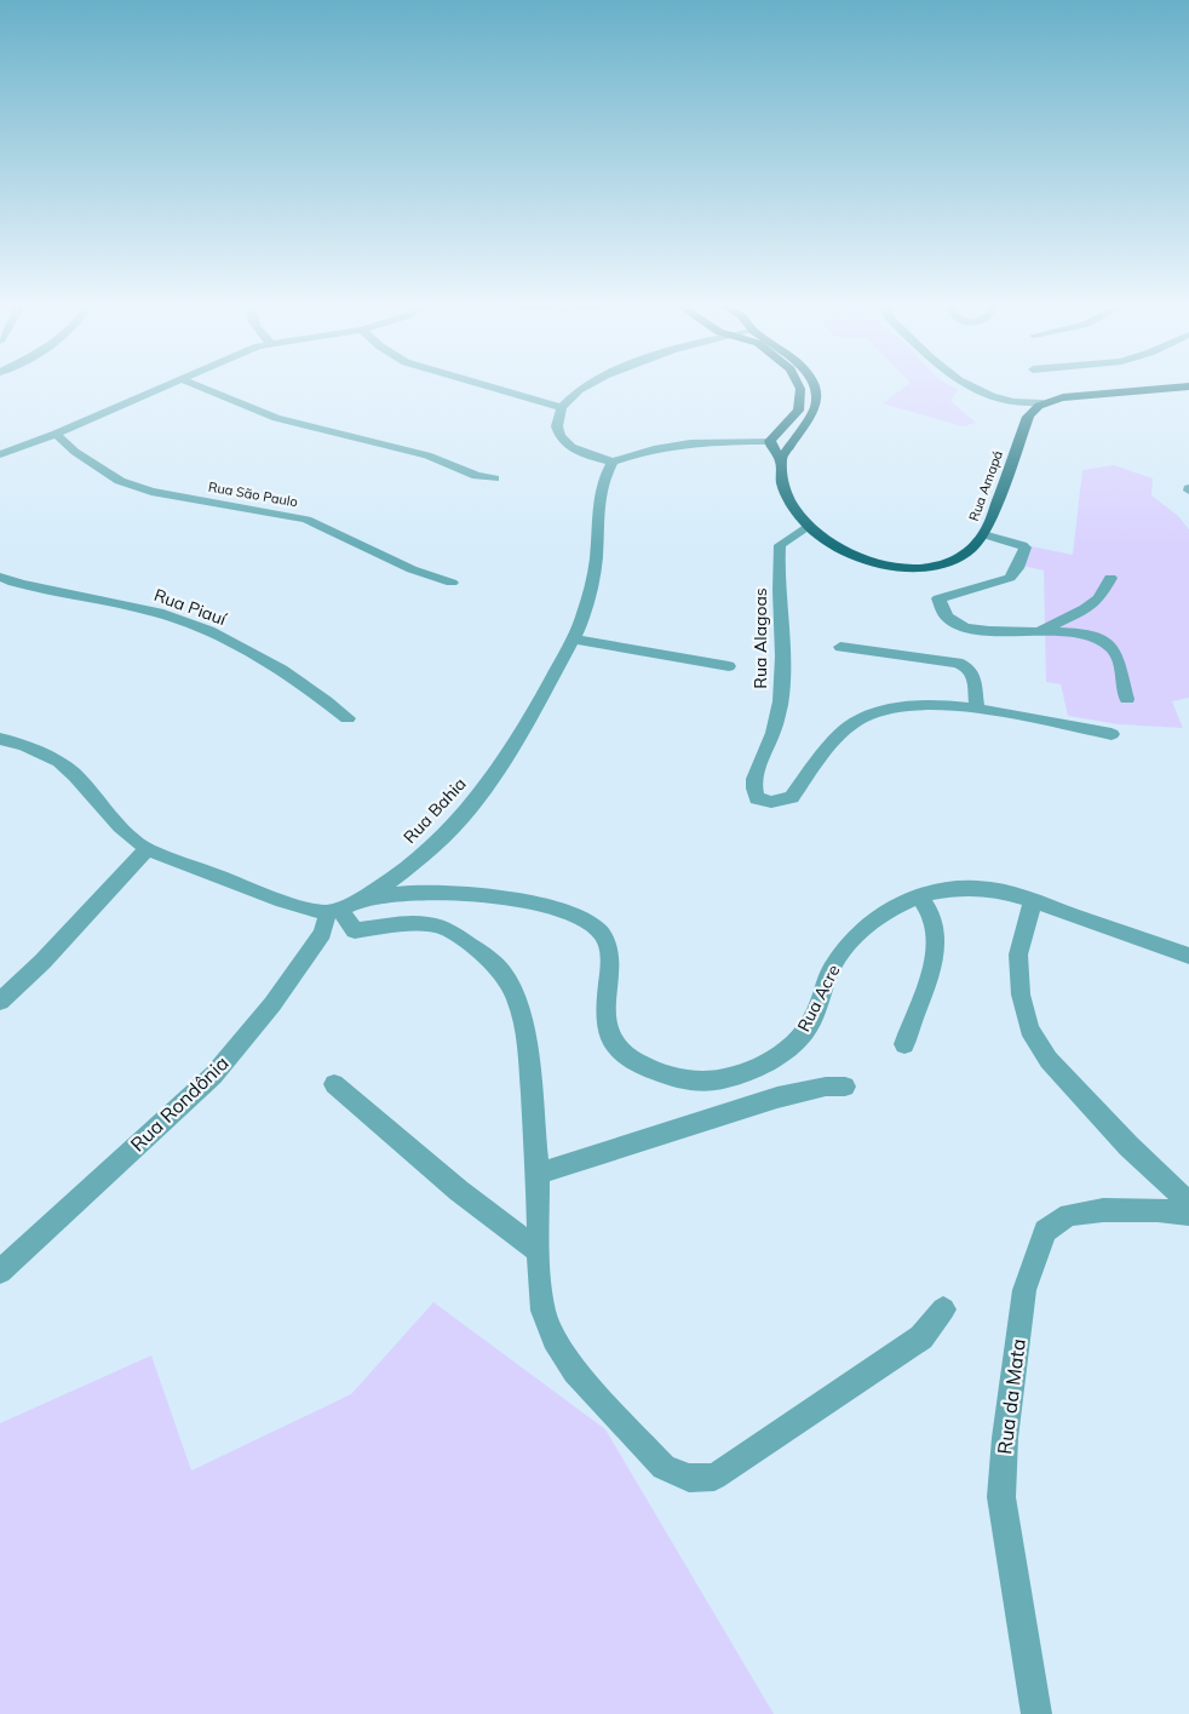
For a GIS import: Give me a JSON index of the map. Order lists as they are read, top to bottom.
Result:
{
  "streets": {
    "main road": ["Rua Amapá"],
    "street": [
      "Rua São Paulo",
      "Rua Piauí",
      "Rua Alagoas",
      "Rua Bahia",
      "Rua Acre",
      "Rua Rondônia",
      "Rua da Mata"
    ]
  },
  "crossings": [
    ["Rua Amapá", "Rua Alagoas"],
    ["Rua Bahia", "Rua Acre"],
    ["Rua Bahia", "Rua Rondônia"]
  ]
}
